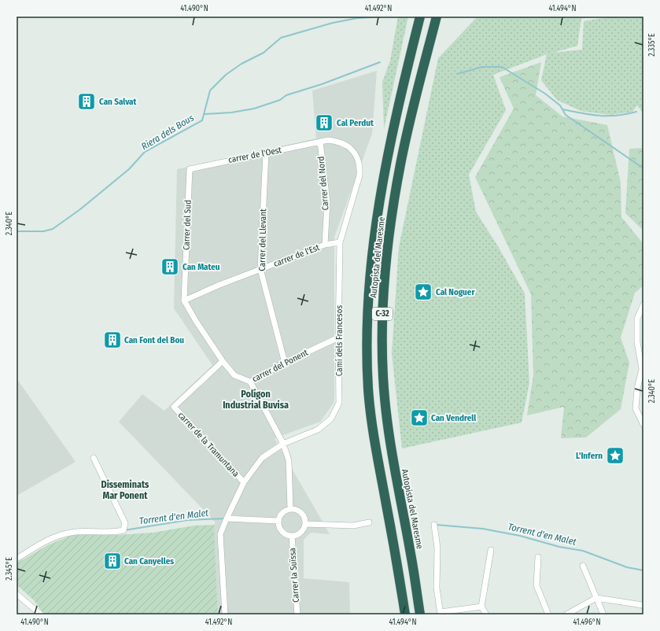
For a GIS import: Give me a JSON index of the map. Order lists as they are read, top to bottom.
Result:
{
  "streets": {
    "highway": ["Autopista del Maresme", "C-32"],
    "street": [
      "carrer de l'Oest",
      "Carrer del Nord",
      "Carrer del Sud",
      "Carrer del Llevant",
      "carrer de l'Est",
      "Camí dels Francesos",
      "carrer del Ponent",
      "carrer de la Tramuntana",
      "Carrer la Suïssa"
    ]
  },
  "crossings": [
    ["carrer de l'Oest", "Carrer del Nord"],
    ["carrer de l'Oest", "Carrer del Sud"],
    ["carrer de l'Oest", "Carrer del Llevant"],
    ["carrer de l'Oest", "Camí dels Francesos"],
    ["Carrer del Nord", "carrer de l'Est"],
    ["Carrer del Nord", "Camí dels Francesos"],
    ["Carrer del Sud", "carrer de l'Est"],
    ["Carrer del Sud", "carrer del Ponent"],
    ["Carrer del Llevant", "carrer de l'Est"],
    ["Carrer del Llevant", "carrer del Ponent"],
    ["carrer de l'Est", "Camí dels Francesos"],
    ["carrer de l'Est", "carrer del Ponent"],
    ["Camí dels Francesos", "carrer del Ponent"],
    ["Camí dels Francesos", "carrer de la Tramuntana"],
    ["carrer del Ponent", "carrer de la Tramuntana"]
  ],
  "districts": ["Polígon Industrial Buvisa", "Disseminats Mar Ponent"],
  "water": ["Riera dels Bous", "Torrent d'en Malet"],
  "places": {
    "building": [
      "Can Salvat",
      "Cal Perdut",
      "Can Mateu",
      "Can Font del Bou",
      "Can Canyelles"
    ],
    "place": ["Cal Noguer", "Can Vendrell", "L'Infern"]
  },
  "coordinates": [
    "41.490°N",
    "41.492°N",
    "41.494°N",
    "2.335°E",
    "2.340°E",
    "2.345°E",
    "41.496°N"
  ]
}
